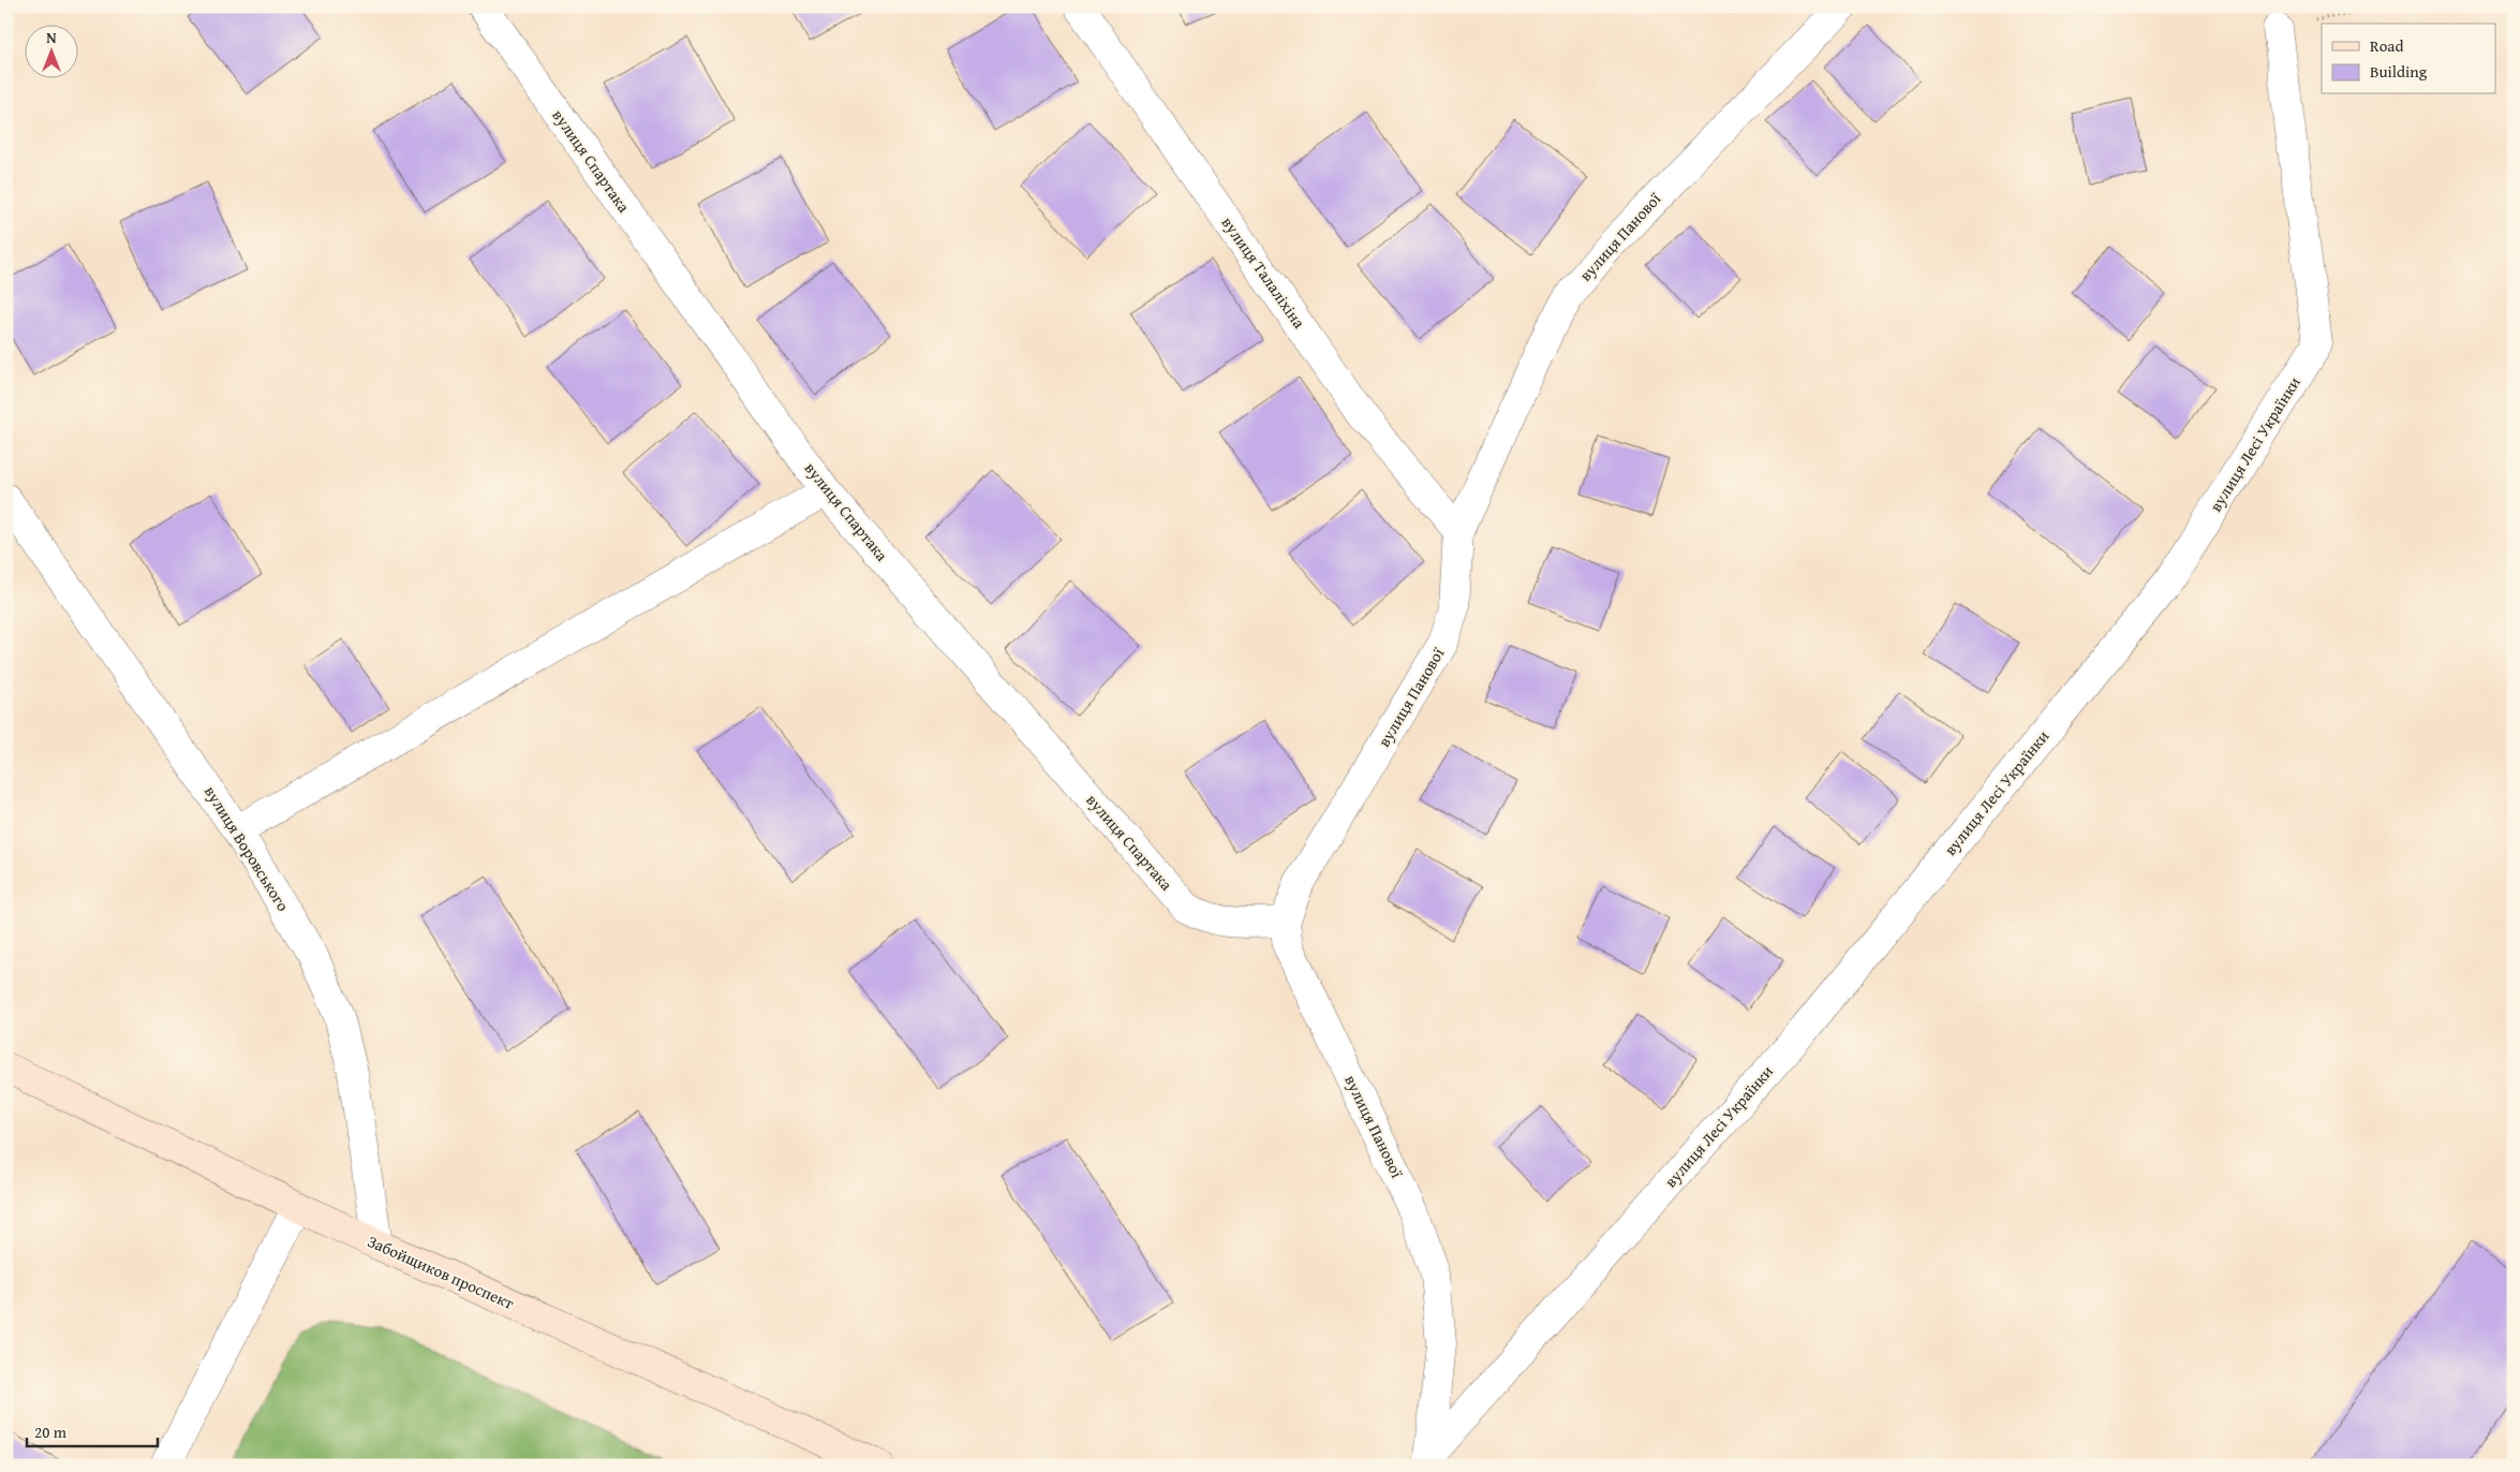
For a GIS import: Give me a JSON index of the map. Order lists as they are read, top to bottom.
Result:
{
  "streets": {
    "main road": ["Забойщиков проспект"],
    "street": [
      "вулиця Спартака",
      "вулиця Панової",
      "вулиця Талаліхіна",
      "вулиця Лесі Українки",
      "вулиця Воровського"
    ]
  },
  "crossings": [
    ["вулиця Спартака", "вулиця Панової"],
    ["вулиця Панової", "вулиця Талаліхіна"],
    ["вулиця Панової", "вулиця Лесі Українки"],
    ["вулиця Воровського", "Забойщиков проспект"]
  ],
  "legend": ["Road", "Building"],
  "scale_bar": "20 m",
  "north": "top"
}
